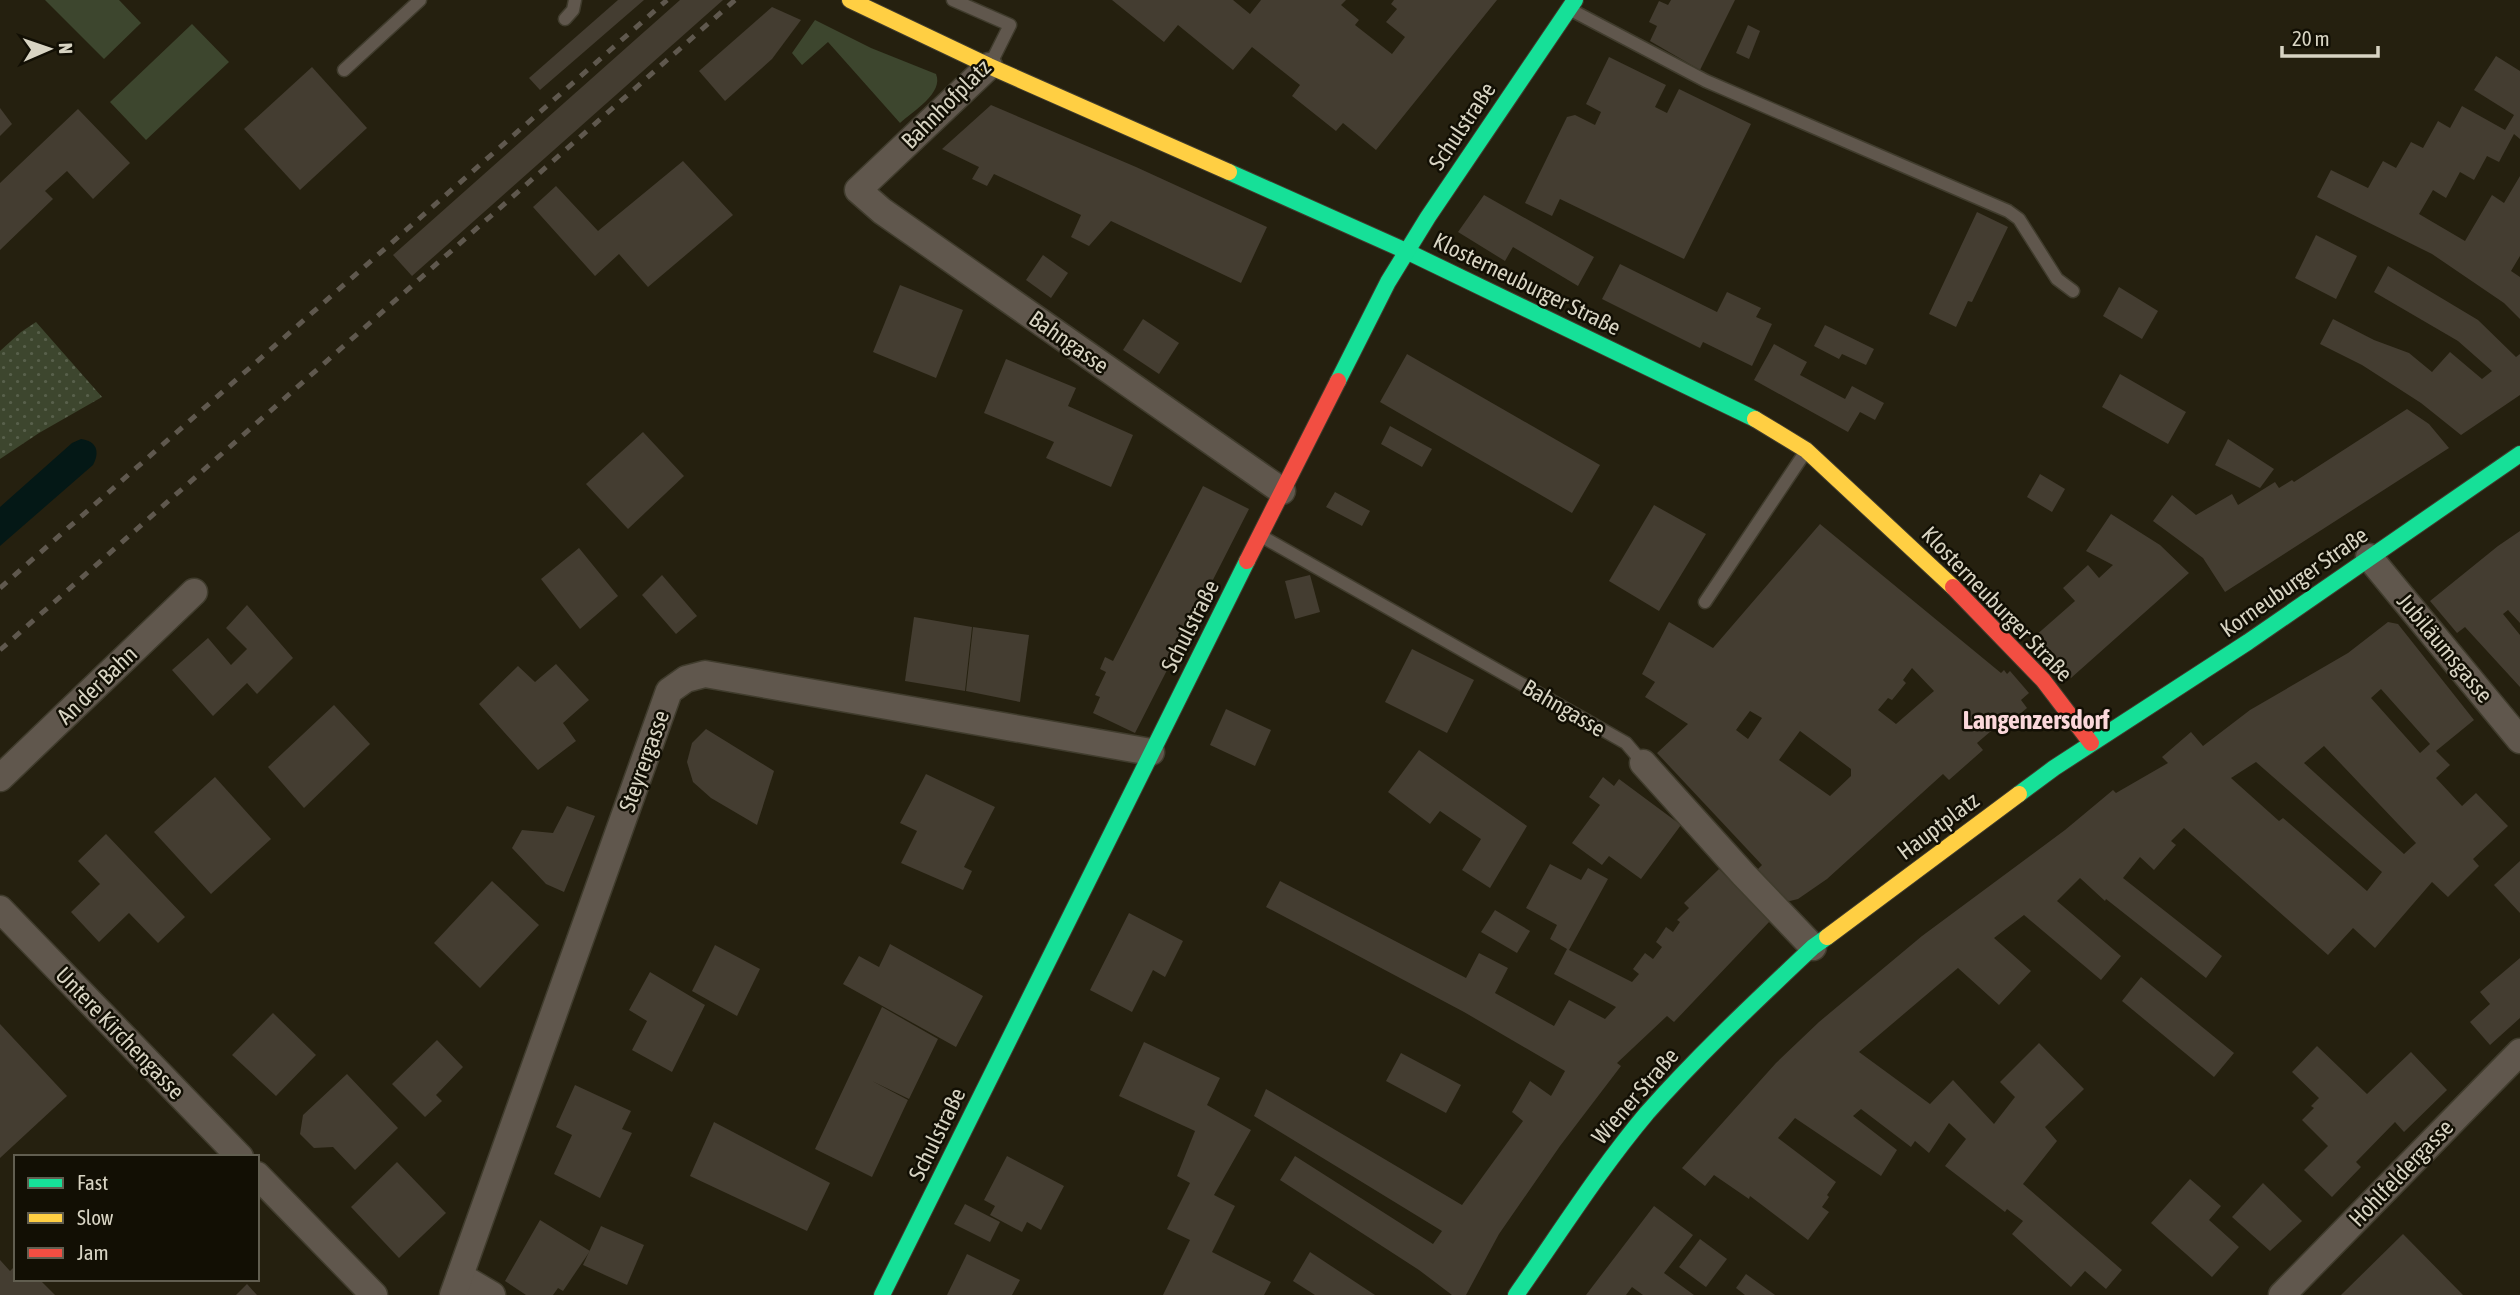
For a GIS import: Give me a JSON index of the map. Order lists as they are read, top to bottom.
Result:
{
  "streets": {
    "street": [
      "Bahnhofplatz",
      "Schulstraße",
      "Klosterneuburger Straße",
      "Bahngasse",
      "Korneuburger Straße",
      "Jubiläumsgasse",
      "An der Bahn",
      "Steyrergasse",
      "Hauptplatz",
      "Untere Kirchengasse",
      "Wiener Straße",
      "Hohlfeldergasse"
    ]
  },
  "crossings": [
    ["Bahnhofplatz", "Klosterneuburger Straße"],
    ["Bahnhofplatz", "Bahngasse"],
    ["Schulstraße", "Klosterneuburger Straße"],
    ["Schulstraße", "Bahngasse"],
    ["Schulstraße", "Steyrergasse"],
    ["Klosterneuburger Straße", "Korneuburger Straße"],
    ["Klosterneuburger Straße", "Hauptplatz"],
    ["Bahngasse", "Hauptplatz"],
    ["Bahngasse", "Wiener Straße"],
    ["Korneuburger Straße", "Jubiläumsgasse"],
    ["Korneuburger Straße", "Hauptplatz"],
    ["Hauptplatz", "Wiener Straße"]
  ],
  "districts": ["Langenzersdorf"],
  "legend": ["Fast", "Slow", "Jam"],
  "scale_bar": "20 m",
  "north": "right"
}
